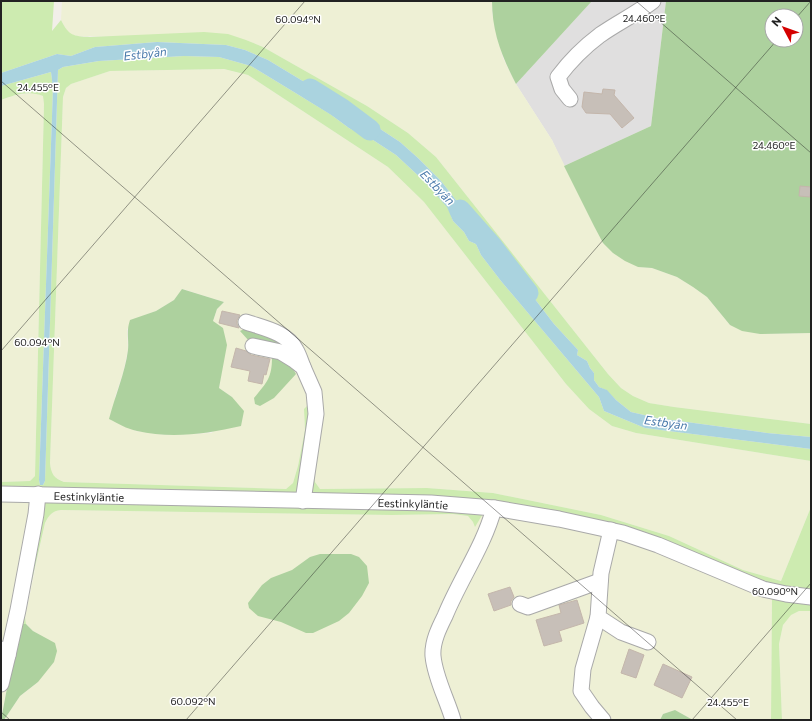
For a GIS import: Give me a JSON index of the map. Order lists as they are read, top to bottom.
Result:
{
  "streets": {
    "street": ["Eestinkyläntie"]
  },
  "water": ["Estbyån"],
  "north": "top left",
  "coordinates": [
    "24.460°E",
    "60.094°N",
    "24.455°E",
    "60.090°N",
    "60.092°N"
  ]
}
